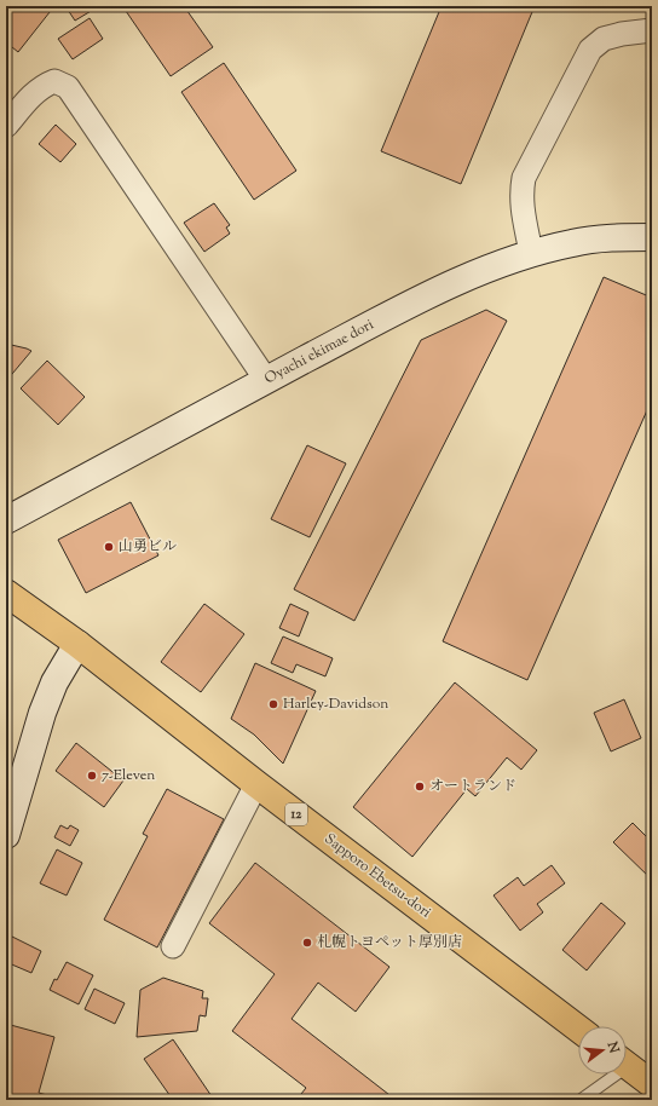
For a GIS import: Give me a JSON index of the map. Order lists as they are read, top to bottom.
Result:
{
  "streets": {
    "highway": ["12", "Sapporo Ebetsu-dori"],
    "street": ["Oyachi ekimae dori"]
  },
  "places": [
    "山勇ビル",
    "Harley-Davidson",
    "7-Eleven",
    "オートランド",
    "札幌トヨペット厚別店"
  ],
  "north": "right"
}
